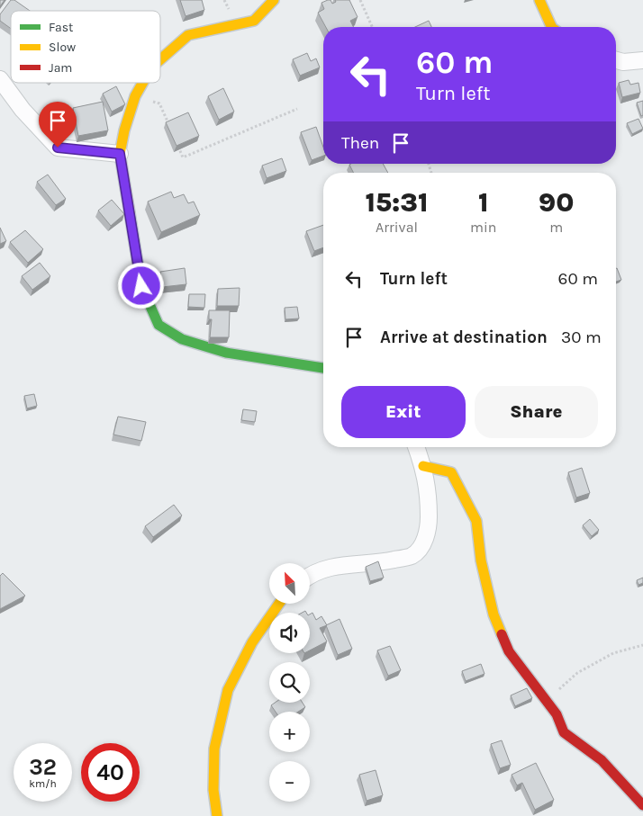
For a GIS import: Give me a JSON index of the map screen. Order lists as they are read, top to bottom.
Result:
{
  "legend": ["Fast", "Slow", "Jam"],
  "north": "top left",
  "page": {
    "turn": ["60 m", "Turn left"],
    "then": "Then",
    "eta": [
      "15:31",
      "Arrival",
      "1",
      "min",
      "90",
      "m"
    ],
    "list": [
      {
        "name": "Turn left",
        "value": "60 m"
      },
      {
        "name": "Arrive at destination",
        "value": "30 m"
      }
    ],
    "buttons": ["Exit", "Share"],
    "map_buttons": ["+", "−"],
    "speed": "32 km/h",
    "limit": "40"
  }
}
